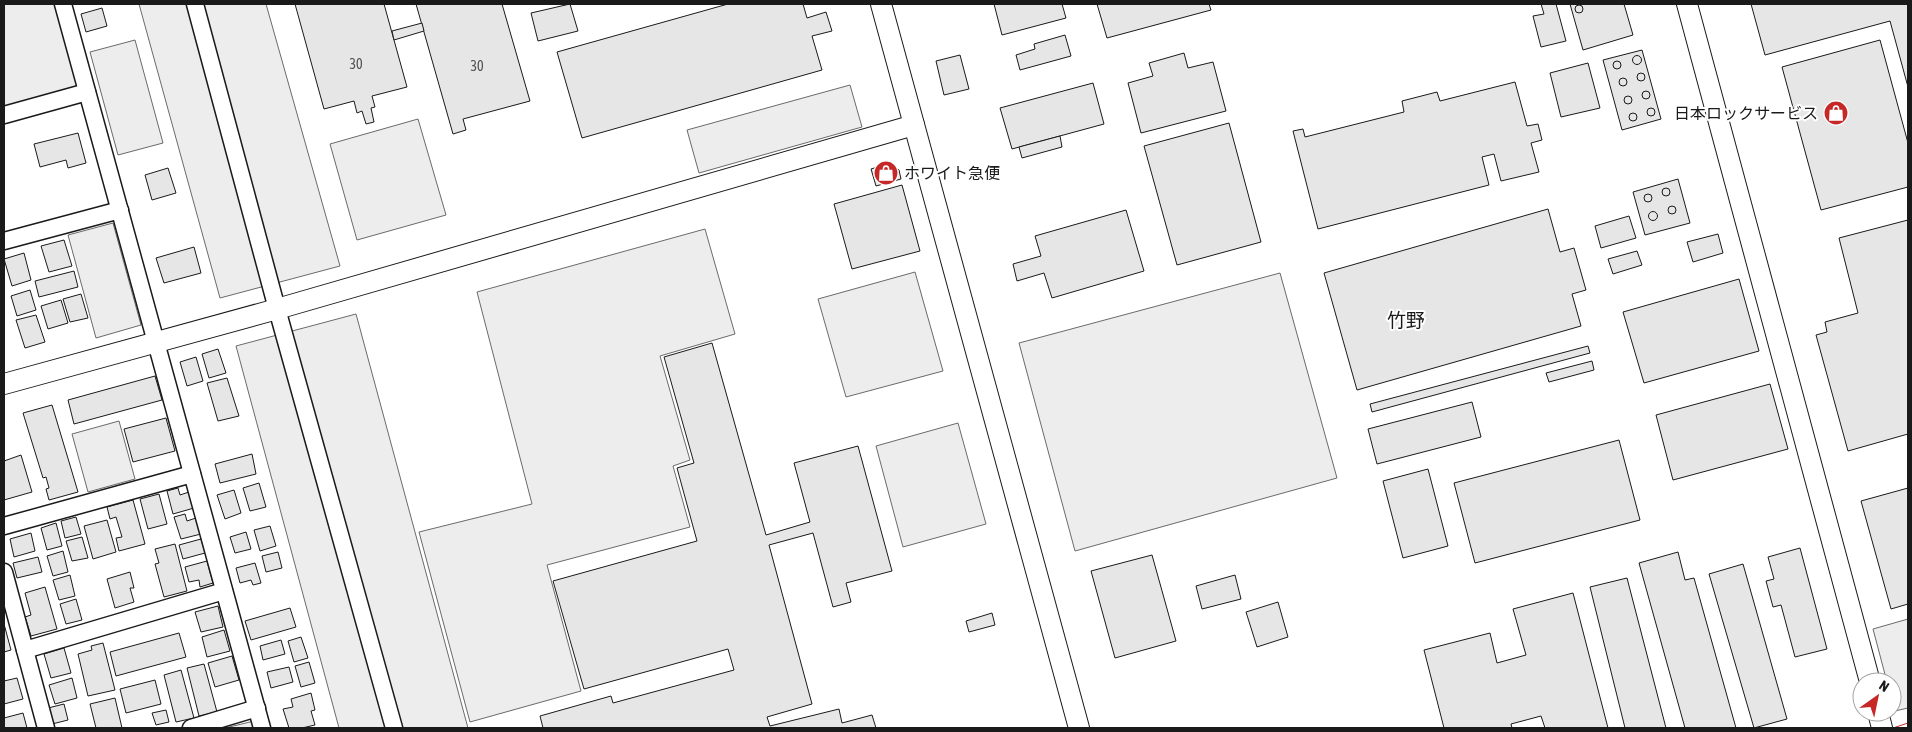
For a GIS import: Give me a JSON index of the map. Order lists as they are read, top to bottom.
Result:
{
  "districts": ["竹野"],
  "places": {
    "shop": ["日本ロックサービス", "ホワイト急便"]
  },
  "house_numbers": ["30", "30"],
  "north": "top right"
}
